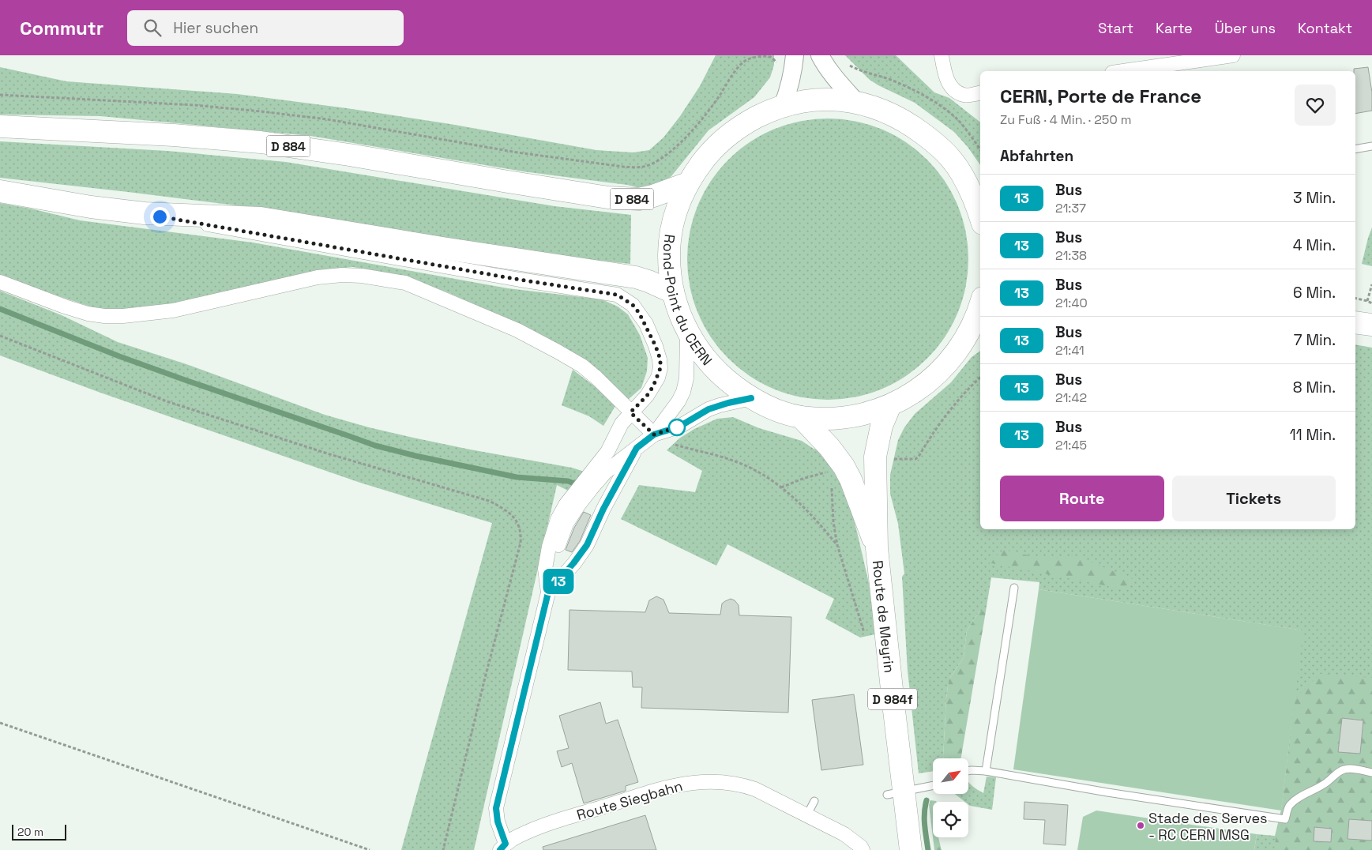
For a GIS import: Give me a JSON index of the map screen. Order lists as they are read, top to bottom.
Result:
{
  "streets": {
    "main road": [
      "D 884",
      "Rond-Point du CERN",
      "Route de Meyrin",
      "D 984f"
    ],
    "street": ["Route Siegbahn"]
  },
  "crossings": [
    ["D 884", "Rond-Point du CERN"],
    ["Rond-Point du CERN", "Route de Meyrin"]
  ],
  "places": ["Stade des Serves - RC CERN MSG"],
  "lines": ["bus line 13"],
  "scale_bar": "20 m",
  "north": "top right",
  "page": {
    "header": "Commutr",
    "search": "Hier suchen",
    "nav": [
      "Start",
      "Karte",
      "Über uns",
      "Kontakt"
    ],
    "on_map": "13",
    "heading": [
      ["CERN, Porte de France", "Zu Fuß · 4 Min. · 250 m"],
      "Abfahrten"
    ],
    "list": [
      {
        "mark": "13",
        "name": "Bus",
        "note": "21:37",
        "value": "3 Min."
      },
      {
        "mark": "13",
        "name": "Bus",
        "note": "21:38",
        "value": "4 Min."
      },
      {
        "mark": "13",
        "name": "Bus",
        "note": "21:40",
        "value": "6 Min."
      },
      {
        "mark": "13",
        "name": "Bus",
        "note": "21:41",
        "value": "7 Min."
      },
      {
        "mark": "13",
        "name": "Bus",
        "note": "21:42",
        "value": "8 Min."
      },
      {
        "mark": "13",
        "name": "Bus",
        "note": "21:45",
        "value": "11 Min."
      }
    ],
    "buttons": ["Route", "Tickets"],
    "scale": "20 m"
  }
}
